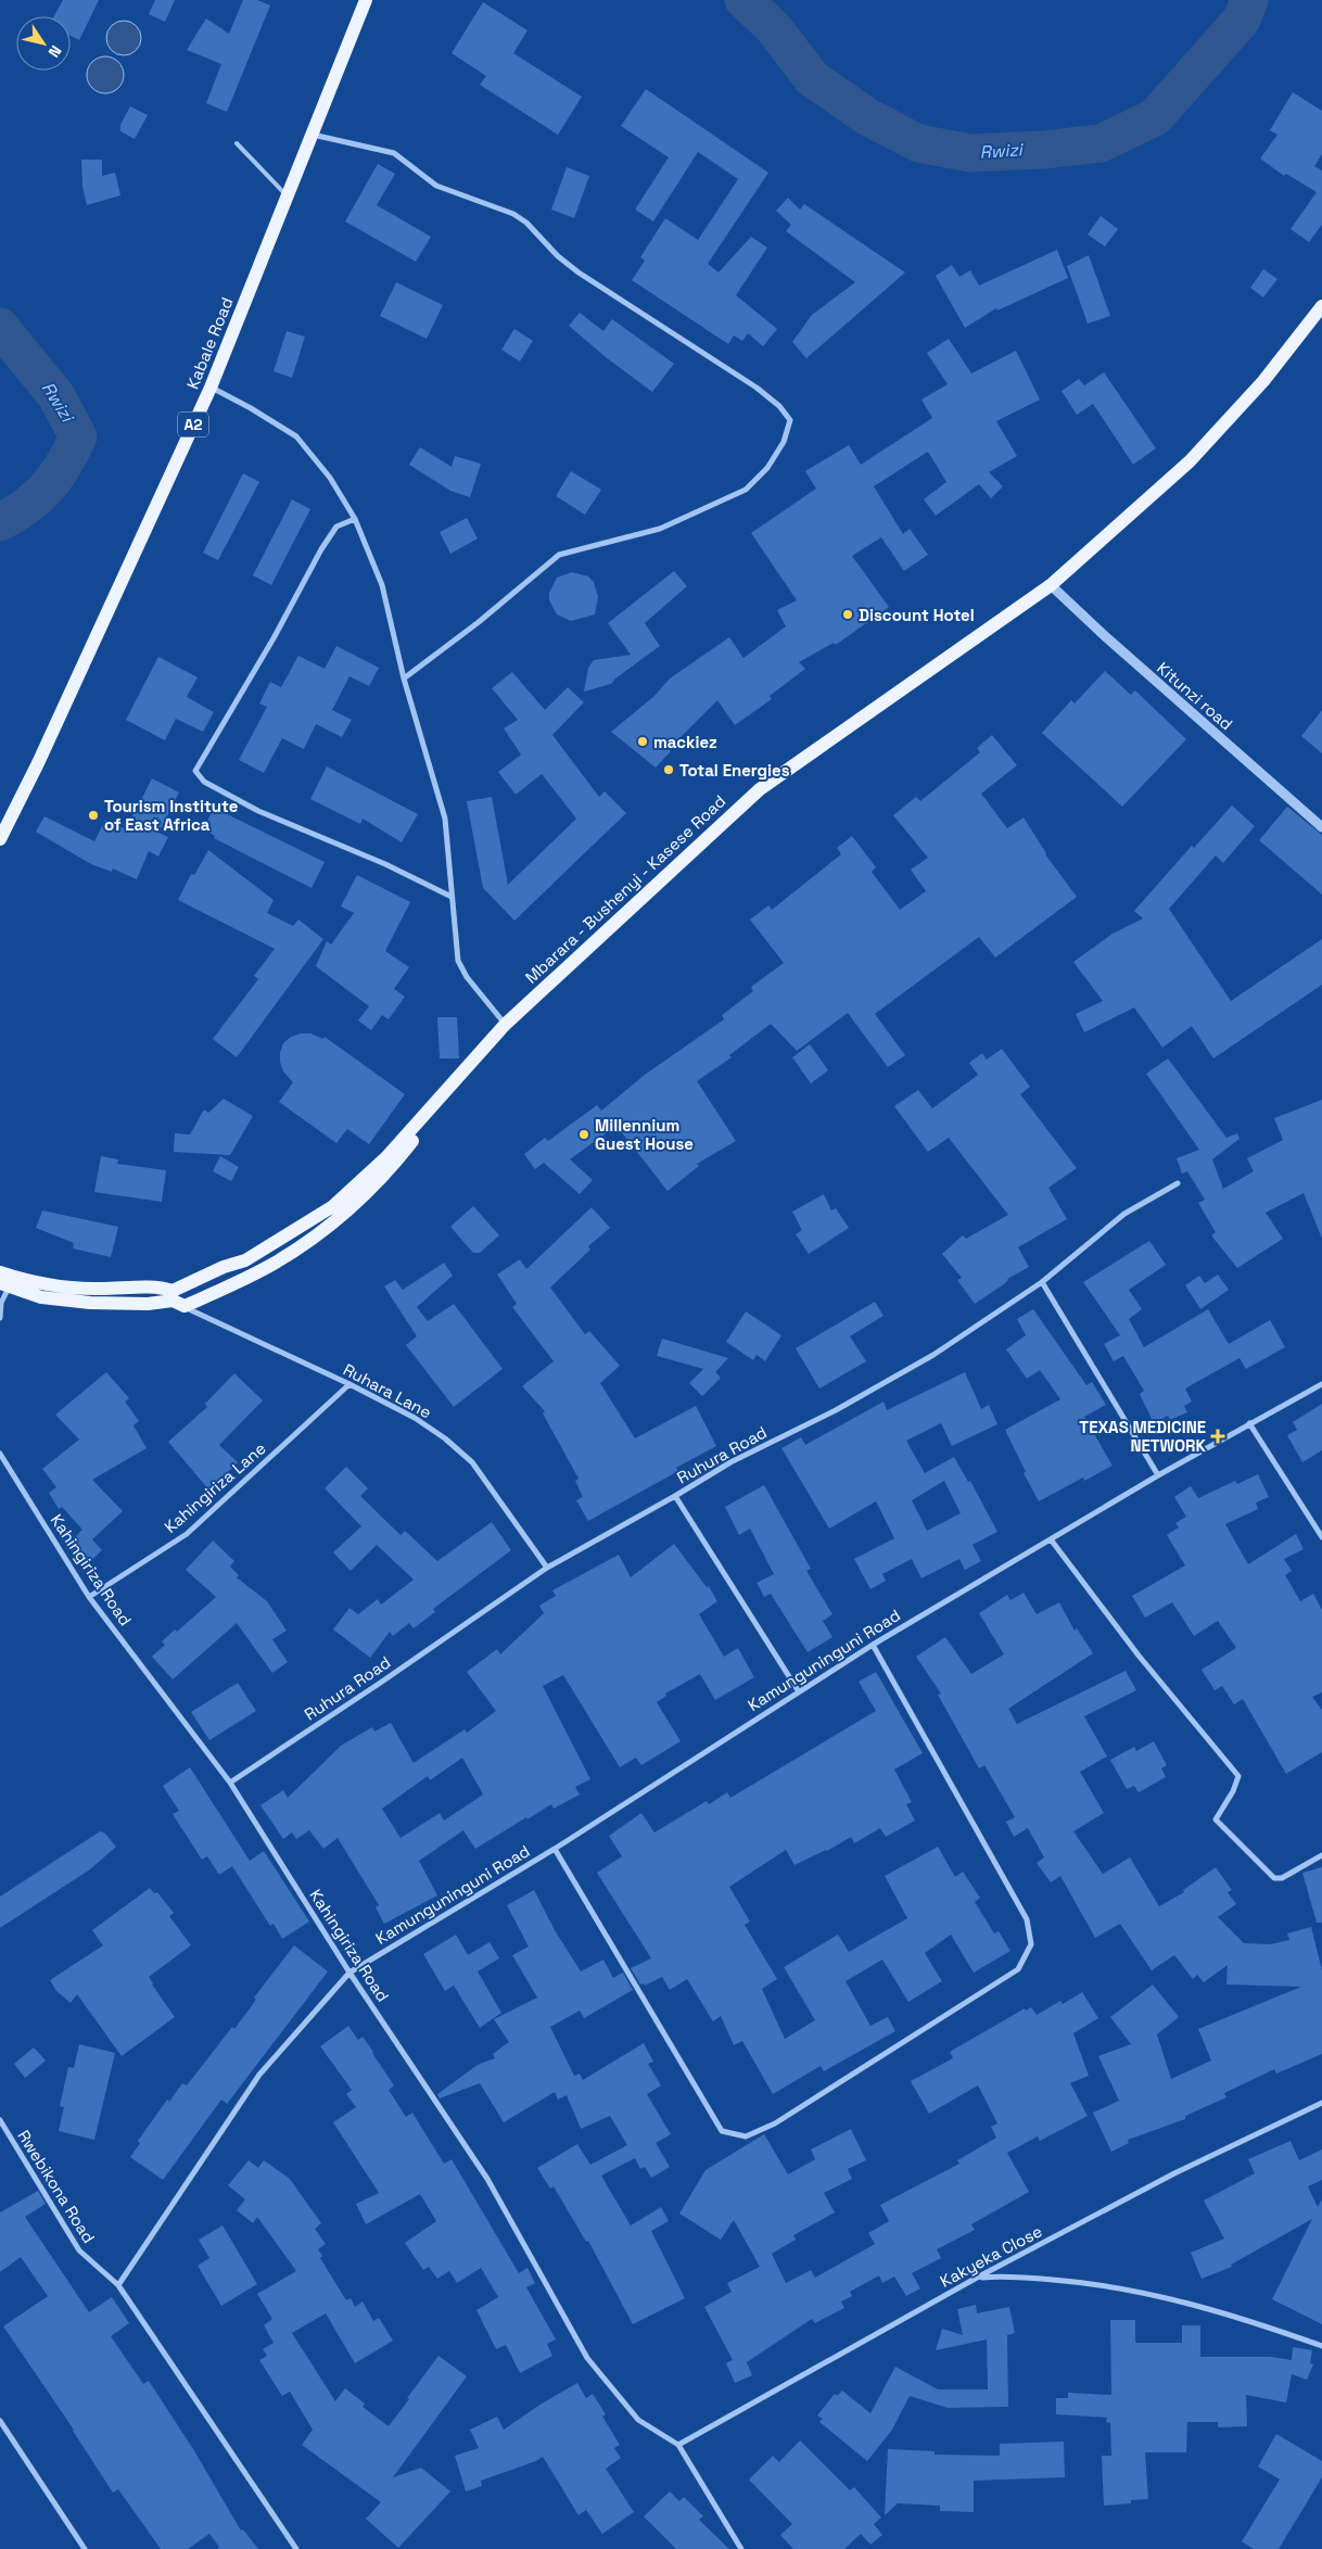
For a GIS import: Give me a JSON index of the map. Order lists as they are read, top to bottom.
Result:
{
  "streets": {
    "main road": ["Kabale Road", "A2", "Mbarara - Bushenyi - Kasese Road"],
    "street": [
      "Kitunzi road",
      "Ruhara Lane",
      "Ruhura Road",
      "Kahingiriza Lane",
      "Kahingiriza Road",
      "Kamunguninguni Road",
      "Rwebikona Road",
      "Kakyeka Close"
    ]
  },
  "crossings": [
    ["Kitunzi road", "Mbarara - Bushenyi - Kasese Road"],
    ["Mbarara - Bushenyi - Kasese Road", "Ruhara Lane"],
    ["Ruhara Lane", "Ruhura Road"],
    ["Ruhara Lane", "Kahingiriza Lane"],
    ["Ruhura Road", "Kahingiriza Road"],
    ["Kahingiriza Lane", "Kahingiriza Road"],
    ["Kahingiriza Road", "Kamunguninguni Road"],
    ["Kahingiriza Road", "Kakyeka Close"],
    ["Kamunguninguni Road", "Rwebikona Road"]
  ],
  "water": ["Rwizi"],
  "places": {
    "other": [
      "Discount Hotel",
      "mackiez",
      "Total Energies",
      "Tourism Institute of East Africa",
      "Millennium Guest House"
    ],
    "health": ["TEXAS MEDICINE NETWORK"]
  },
  "north": "bottom right"
}
